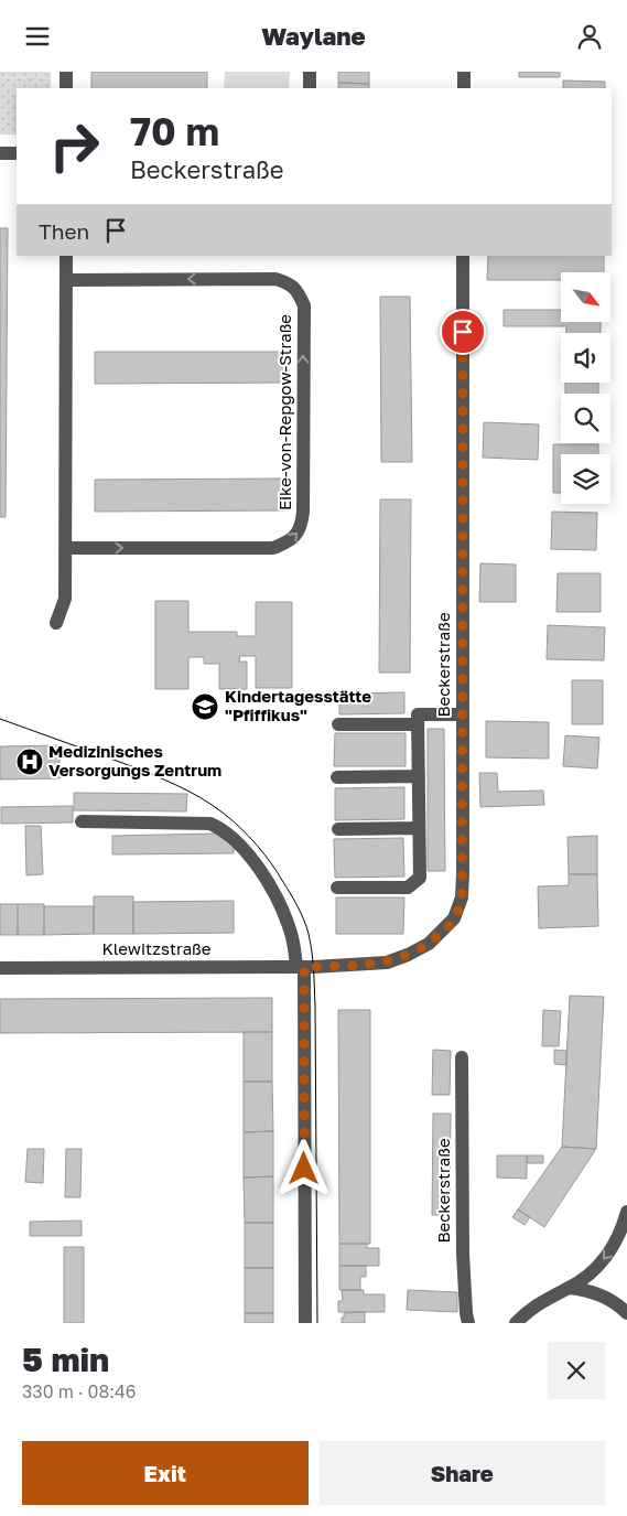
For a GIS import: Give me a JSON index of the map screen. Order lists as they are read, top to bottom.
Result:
{
  "streets": {
    "street": ["Eike-von-Repgow-Straße", "Beckerstraße", "Klewitzstraße"]
  },
  "crossings": [
    ["Beckerstraße", "Klewitzstraße"]
  ],
  "places": {
    "school or university": ["Kindertagesstätte \"Pfiffikus\""],
    "hospital": ["Medizinisches Versorgungs Zentrum"]
  },
  "north": "bottom right",
  "page": {
    "header": "Waylane",
    "turn": ["70 m", "Beckerstraße"],
    "then": "Then",
    "heading": ["5 min", "330 m · 08:46"],
    "buttons": ["Exit", "Share"]
  }
}
